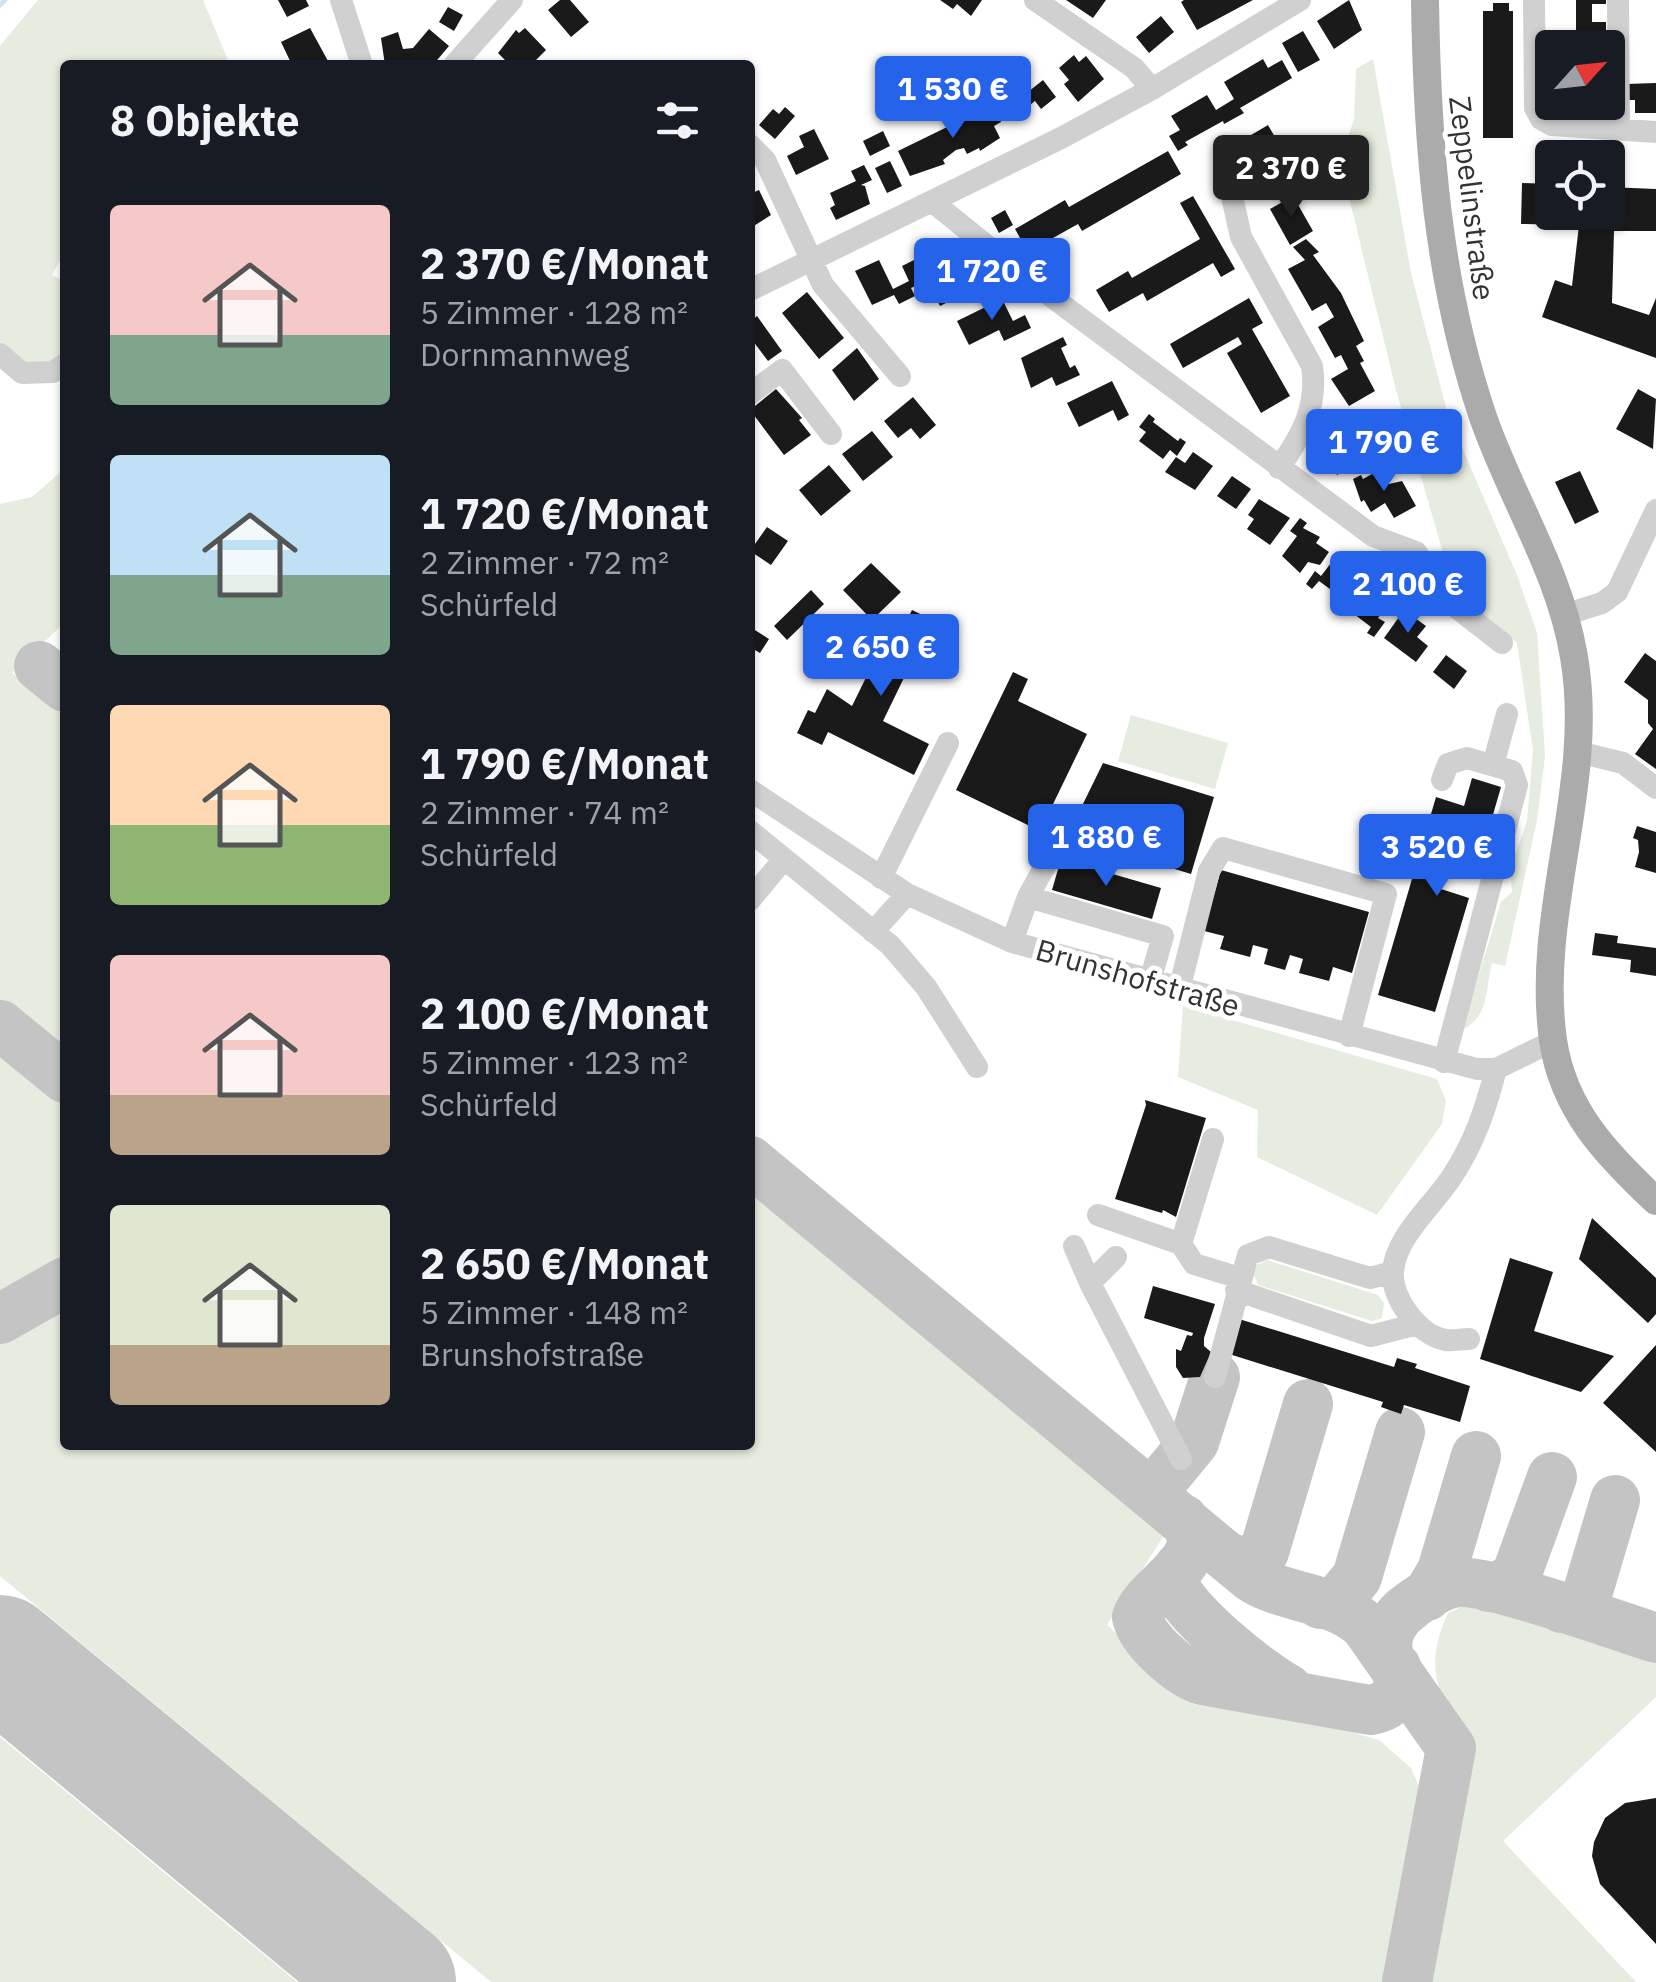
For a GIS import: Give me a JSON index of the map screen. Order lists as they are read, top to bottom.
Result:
{
  "streets": {
    "main road": ["Zeppelinstraße"],
    "street": ["Brunshofstraße"]
  },
  "north": "top right",
  "page": {
    "price": [
      "1 530 €",
      "2 370 €",
      "1 720 €",
      "1 790 €",
      "2 100 €",
      "2 650 €",
      "1 880 €",
      "3 520 €"
    ],
    "heading": "8 Objekte",
    "list": [
      {
        "name": "2 370 €/Monat",
        "note": "5 Zimmer · 128 m² · Dornmannweg"
      },
      {
        "name": "1 720 €/Monat",
        "note": "2 Zimmer · 72 m² · Schürfeld"
      },
      {
        "name": "1 790 €/Monat",
        "note": "2 Zimmer · 74 m² · Schürfeld"
      },
      {
        "name": "2 100 €/Monat",
        "note": "5 Zimmer · 123 m² · Schürfeld"
      },
      {
        "name": "2 650 €/Monat",
        "note": "5 Zimmer · 148 m² · Brunshofstraße"
      }
    ]
  }
}
